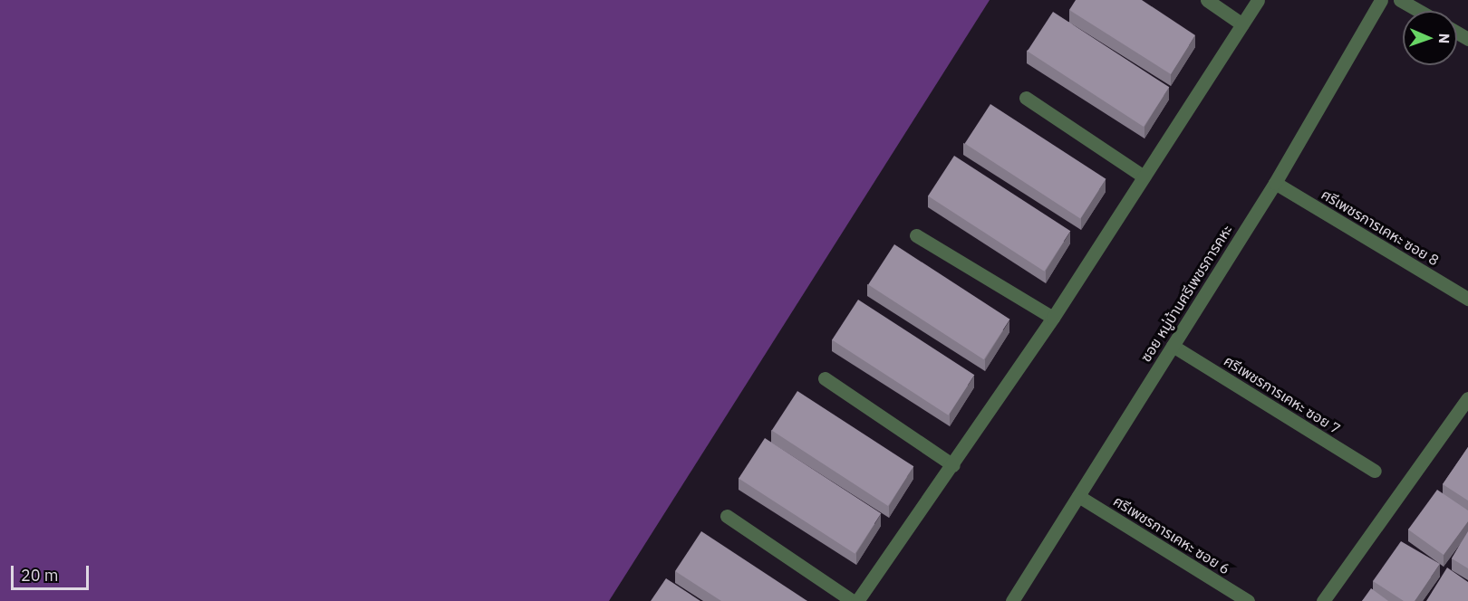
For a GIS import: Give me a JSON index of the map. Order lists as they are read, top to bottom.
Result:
{
  "streets": {
    "street": [
      "ศรีเพชรการเคหะ ซอย 8",
      "ซอย หมู่บ้านศรีเพชรการคหะ",
      "ศรีเพชรการเคหะ ซอย 7",
      "ศรีเพชรการเคหะ ซอย 6"
    ]
  },
  "crossings": [
    ["ศรีเพชรการเคหะ ซอย 8", "ซอย หมู่บ้านศรีเพชรการคหะ"],
    ["ซอย หมู่บ้านศรีเพชรการคหะ", "ศรีเพชรการเคหะ ซอย 7"],
    ["ซอย หมู่บ้านศรีเพชรการคหะ", "ศรีเพชรการเคหะ ซอย 6"]
  ],
  "scale_bar": "20 m",
  "north": "right"
}
